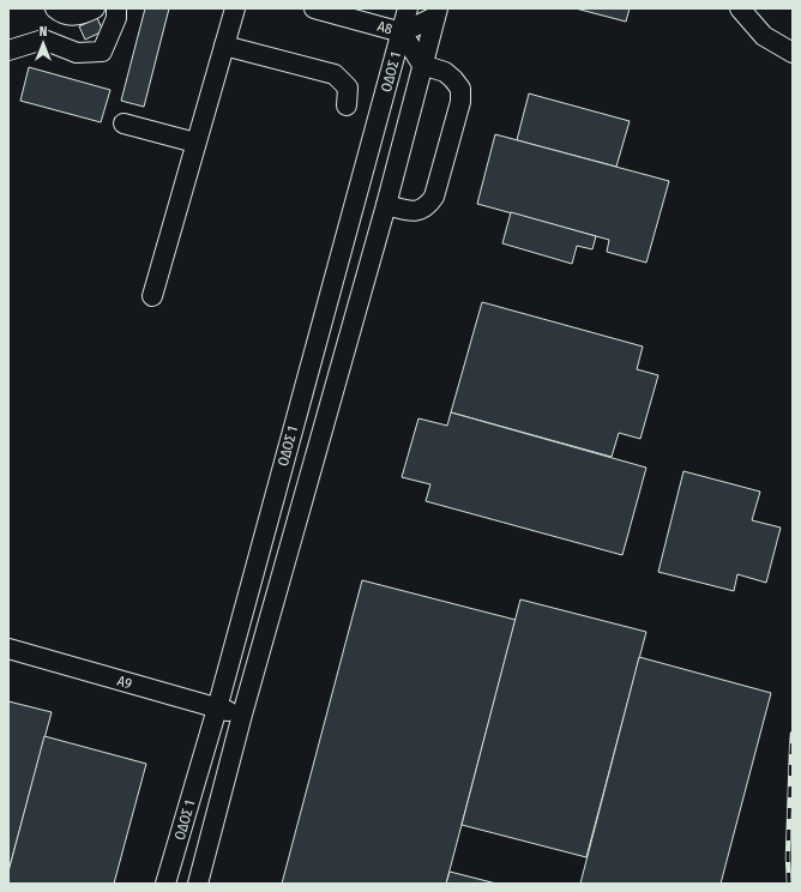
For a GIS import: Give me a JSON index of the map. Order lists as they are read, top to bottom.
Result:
{
  "streets": {
    "street": ["Α8", "ΟΔΟΣ 1", "Α9"]
  },
  "crossings": [
    ["Α8", "ΟΔΟΣ 1"],
    ["ΟΔΟΣ 1", "Α9"]
  ],
  "north": "top"
}
